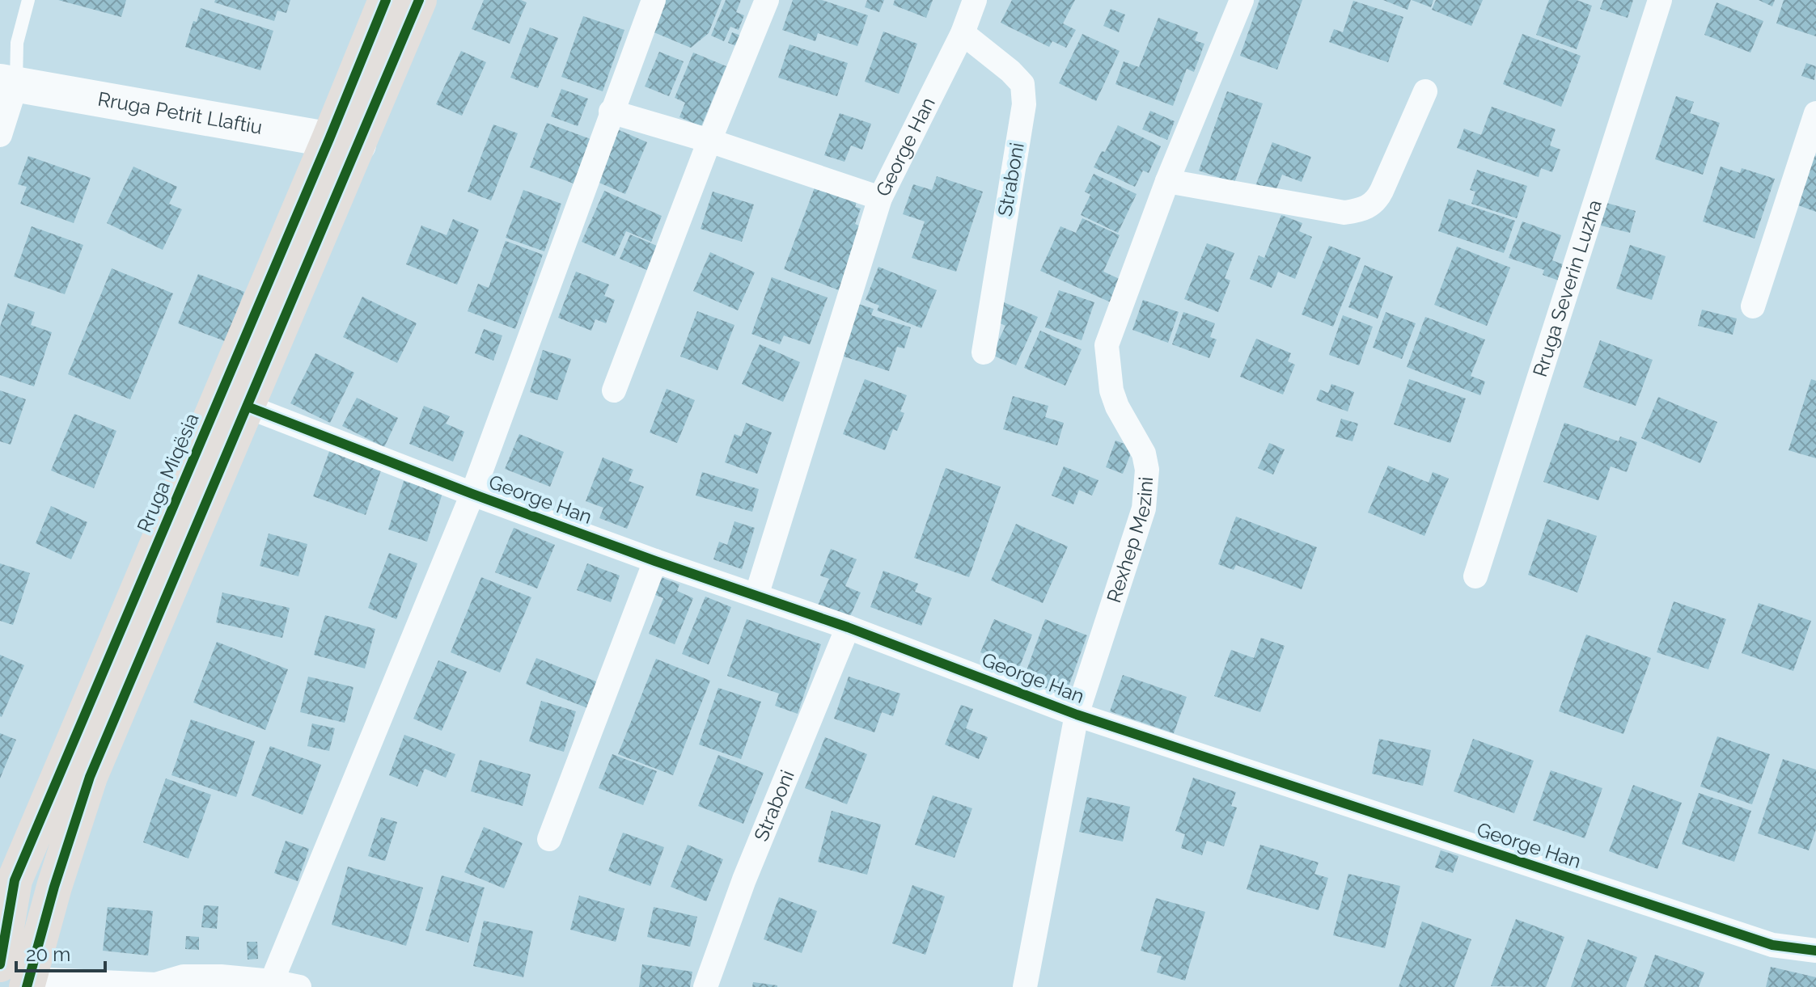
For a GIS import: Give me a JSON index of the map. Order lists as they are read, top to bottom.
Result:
{
  "streets": {
    "main road": ["Rruga Petrit Llaftiu", "Rruga Miqësia"],
    "street": [
      "George Han",
      "Straboni",
      "Rruga Severin Luzha",
      "Rexhep Mezini"
    ]
  },
  "crossings": [
    ["Rruga Petrit Llaftiu", "Rruga Miqësia"],
    ["George Han", "Straboni"],
    ["George Han", "Rruga Miqësia"],
    ["George Han", "Rexhep Mezini"]
  ],
  "scale_bar": "20 m"
}
